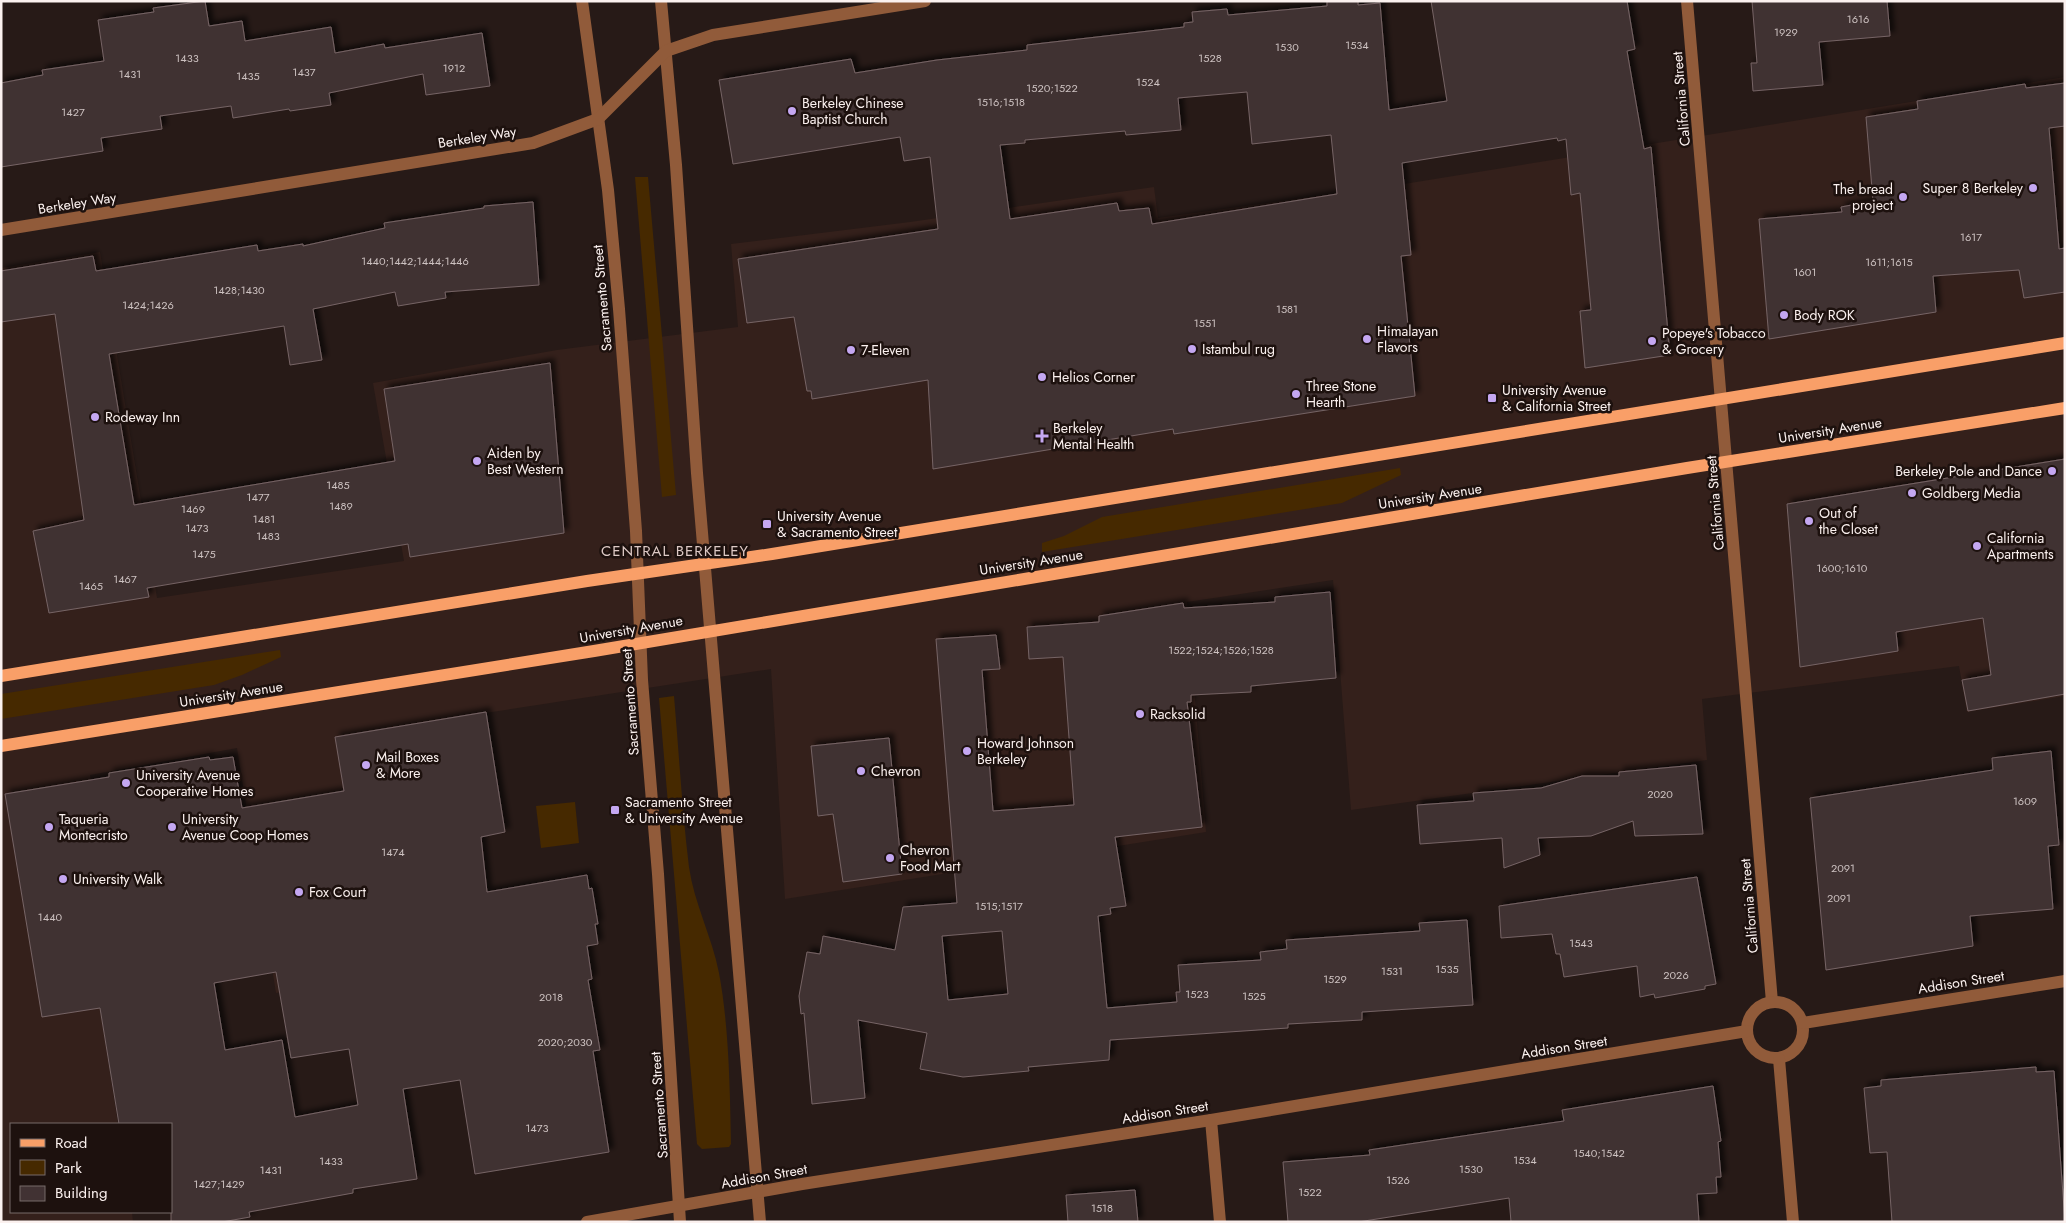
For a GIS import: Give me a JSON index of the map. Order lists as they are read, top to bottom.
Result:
{
  "streets": {
    "main road": ["University Avenue"],
    "street": [
      "California Street",
      "Berkeley Way",
      "Sacramento Street",
      "Addison Street"
    ]
  },
  "crossings": [
    ["California Street", "University Avenue"],
    ["California Street", "Addison Street"],
    ["Berkeley Way", "Sacramento Street"],
    ["Sacramento Street", "University Avenue"],
    ["Sacramento Street", "Addison Street"]
  ],
  "districts": ["CENTRAL BERKELEY"],
  "places": {
    "other": [
      "Berkeley Chinese Baptist Church",
      "Super 8 Berkeley",
      "The bread project",
      "Body ROK",
      "Himalayan Flavors",
      "Popeye's Tobacco & Grocery",
      "Istambul rug",
      "7-Eleven",
      "Helios Corner",
      "Three Stone Hearth",
      "Rodeway Inn",
      "Aiden by Best Western",
      "Berkeley Pole and Dance",
      "Goldberg Media",
      "Out of the Closet",
      "California Apartments",
      "Racksolid",
      "Howard Johnson Berkeley",
      "Mail Boxes & More",
      "Chevron",
      "University Avenue Cooperative Homes",
      "Taqueria Montecristo",
      "University Avenue Coop Homes",
      "Chevron Food Mart",
      "University Walk",
      "Fox Court"
    ],
    "transit": ["University Avenue & California Street", "University Avenue & Sacramento Street", "Sacramento Street & University Avenue"],
    "health": ["Berkeley Mental Health"]
  },
  "house_numbers": [
    "1616",
    "1929",
    "1534",
    "1530",
    "1433",
    "1528",
    "1912",
    "1437",
    "1431",
    "1435",
    "1524",
    "1520;1522",
    "1516;1518",
    "1427",
    "1617",
    "1440;1442;1444;1446",
    "1611;1615",
    "1601",
    "1428;1430",
    "1424;1426",
    "1581",
    "1551",
    "1485",
    "1477",
    "1489",
    "1469",
    "1481",
    "1473",
    "1483",
    "1475",
    "1600;1610",
    "1467",
    "1465",
    "1522;1524;1526;1528",
    "2020",
    "1609",
    "1474",
    "2091",
    "2091",
    "1515;1517",
    "1440",
    "1543",
    "1535",
    "1531",
    "2026",
    "1529",
    "1523",
    "1525",
    "2018",
    "2020;2030",
    "1473",
    "1540;1542",
    "1534",
    "1433",
    "1530",
    "1431",
    "1526",
    "1427;1429",
    "1522",
    "1518"
  ],
  "legend": ["Road", "Park", "Building"]
}
